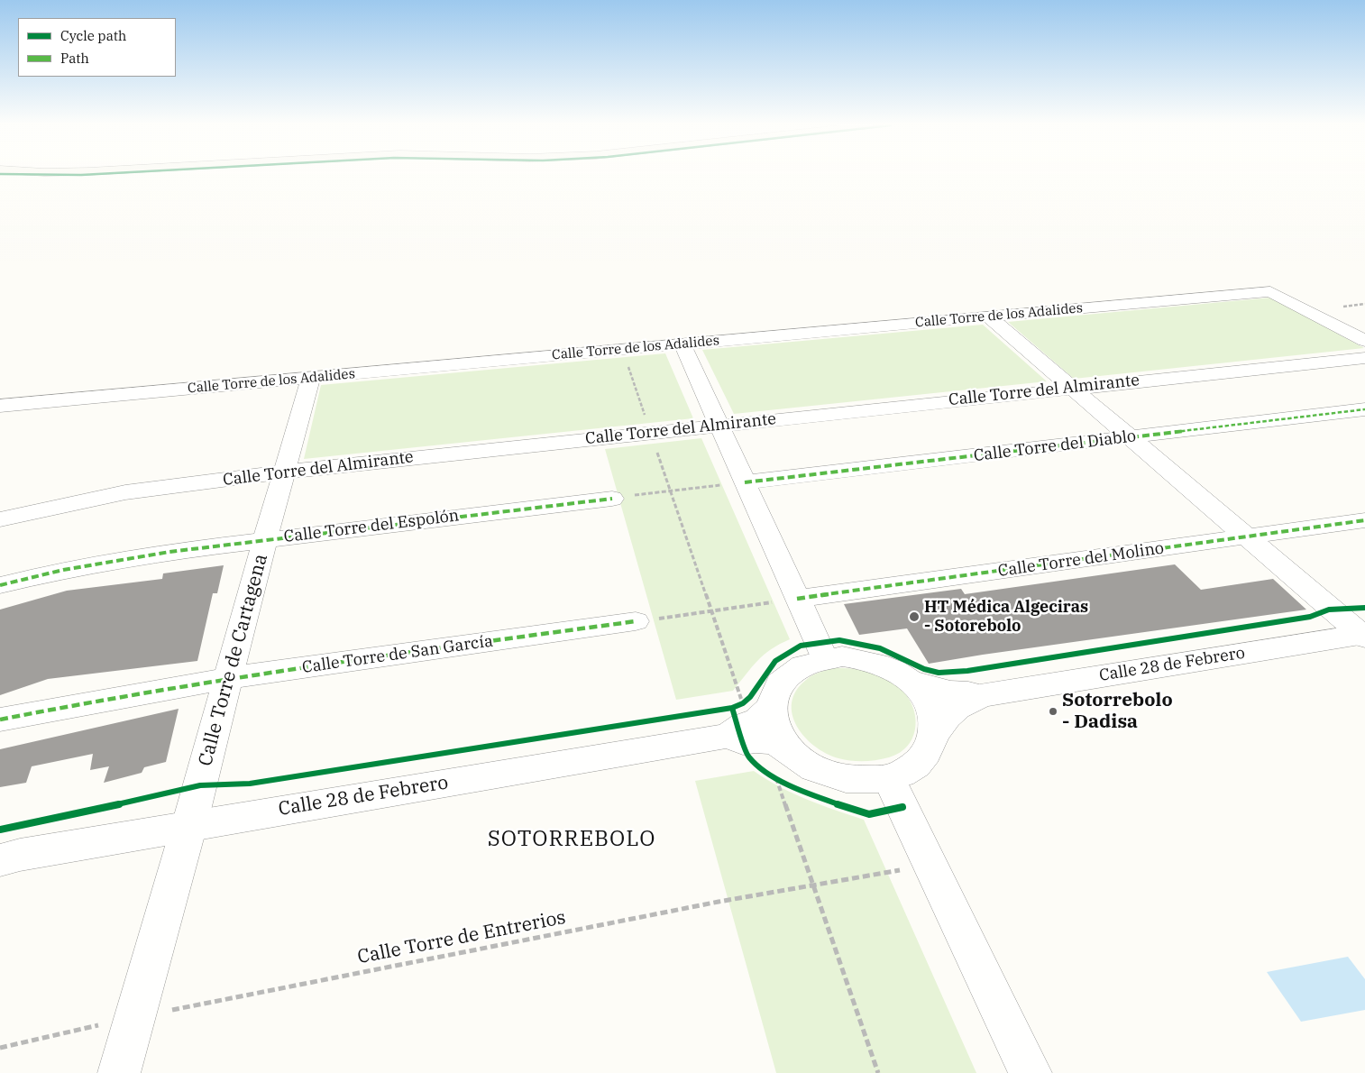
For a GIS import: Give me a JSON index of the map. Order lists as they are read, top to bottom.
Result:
{
  "streets": {
    "street": [
      "Calle Torre de los Adalides",
      "Calle Torre del Almirante",
      "Calle Torre del Diablo",
      "Calle Torre del Espolón",
      "Calle Torre del Molino",
      "Calle Torre de San García",
      "Calle Torre de Cartagena",
      "Calle 28 de Febrero"
    ],
    "path": ["Calle Torre de Entrerios"]
  },
  "crossings": [
    ["Calle Torre de los Adalides", "Calle Torre de Cartagena"],
    ["Calle Torre del Almirante", "Calle Torre de Cartagena"],
    ["Calle Torre del Espolón", "Calle Torre de Cartagena"],
    ["Calle Torre de San García", "Calle Torre de Cartagena"],
    ["Calle Torre de Cartagena", "Calle 28 de Febrero"],
    ["Calle Torre de Cartagena", "Calle Torre de Entrerios"]
  ],
  "districts": ["SOTORREBOLO"],
  "places": ["HT Médica Algeciras - Sotorebolo", "Sotorrebolo - Dadisa"],
  "legend": ["Cycle path", "Path"]
}
